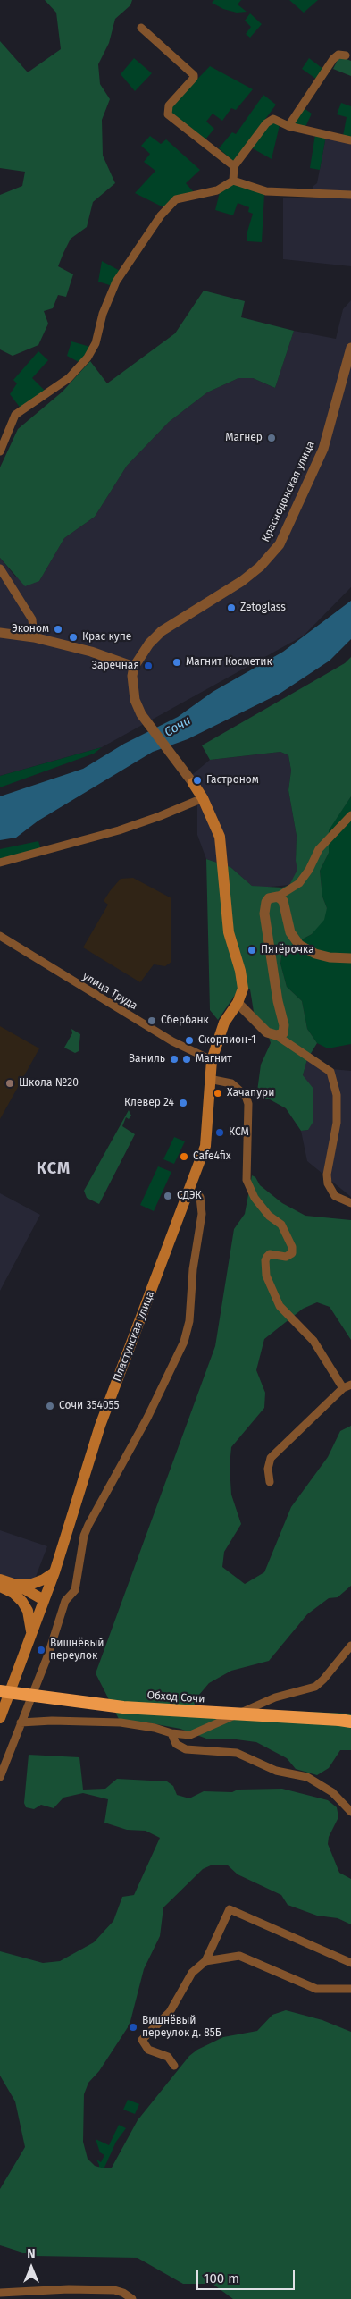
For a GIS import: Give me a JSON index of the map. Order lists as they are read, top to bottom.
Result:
{
  "streets": {
    "highway": ["Обход Сочи"],
    "main road": ["Пластунская улица"],
    "street": ["Краснодонская улица", "улица Труда"]
  },
  "crossings": [
    ["улица Труда", "Пластунская улица"]
  ],
  "districts": ["КСМ"],
  "water": ["Сочи"],
  "places": [
    "Магнер",
    "Zetoglass",
    "Эконом",
    "Крас купе",
    "Магнит Косметик",
    "Заречная",
    "Гастроном",
    "Пятёрочка",
    "Сбербанк",
    "Скорпион-1",
    "Ваниль",
    "Магнит",
    "Школа №20",
    "Хачапури",
    "Клевер 24",
    "КСМ",
    "Cafe4fix",
    "СДЭК",
    "Сочи 354055",
    "Вишнёвый переулок",
    "Вишнёвый переулок д. 85Б"
  ],
  "scale_bar": "100 m",
  "north": "top"
}
